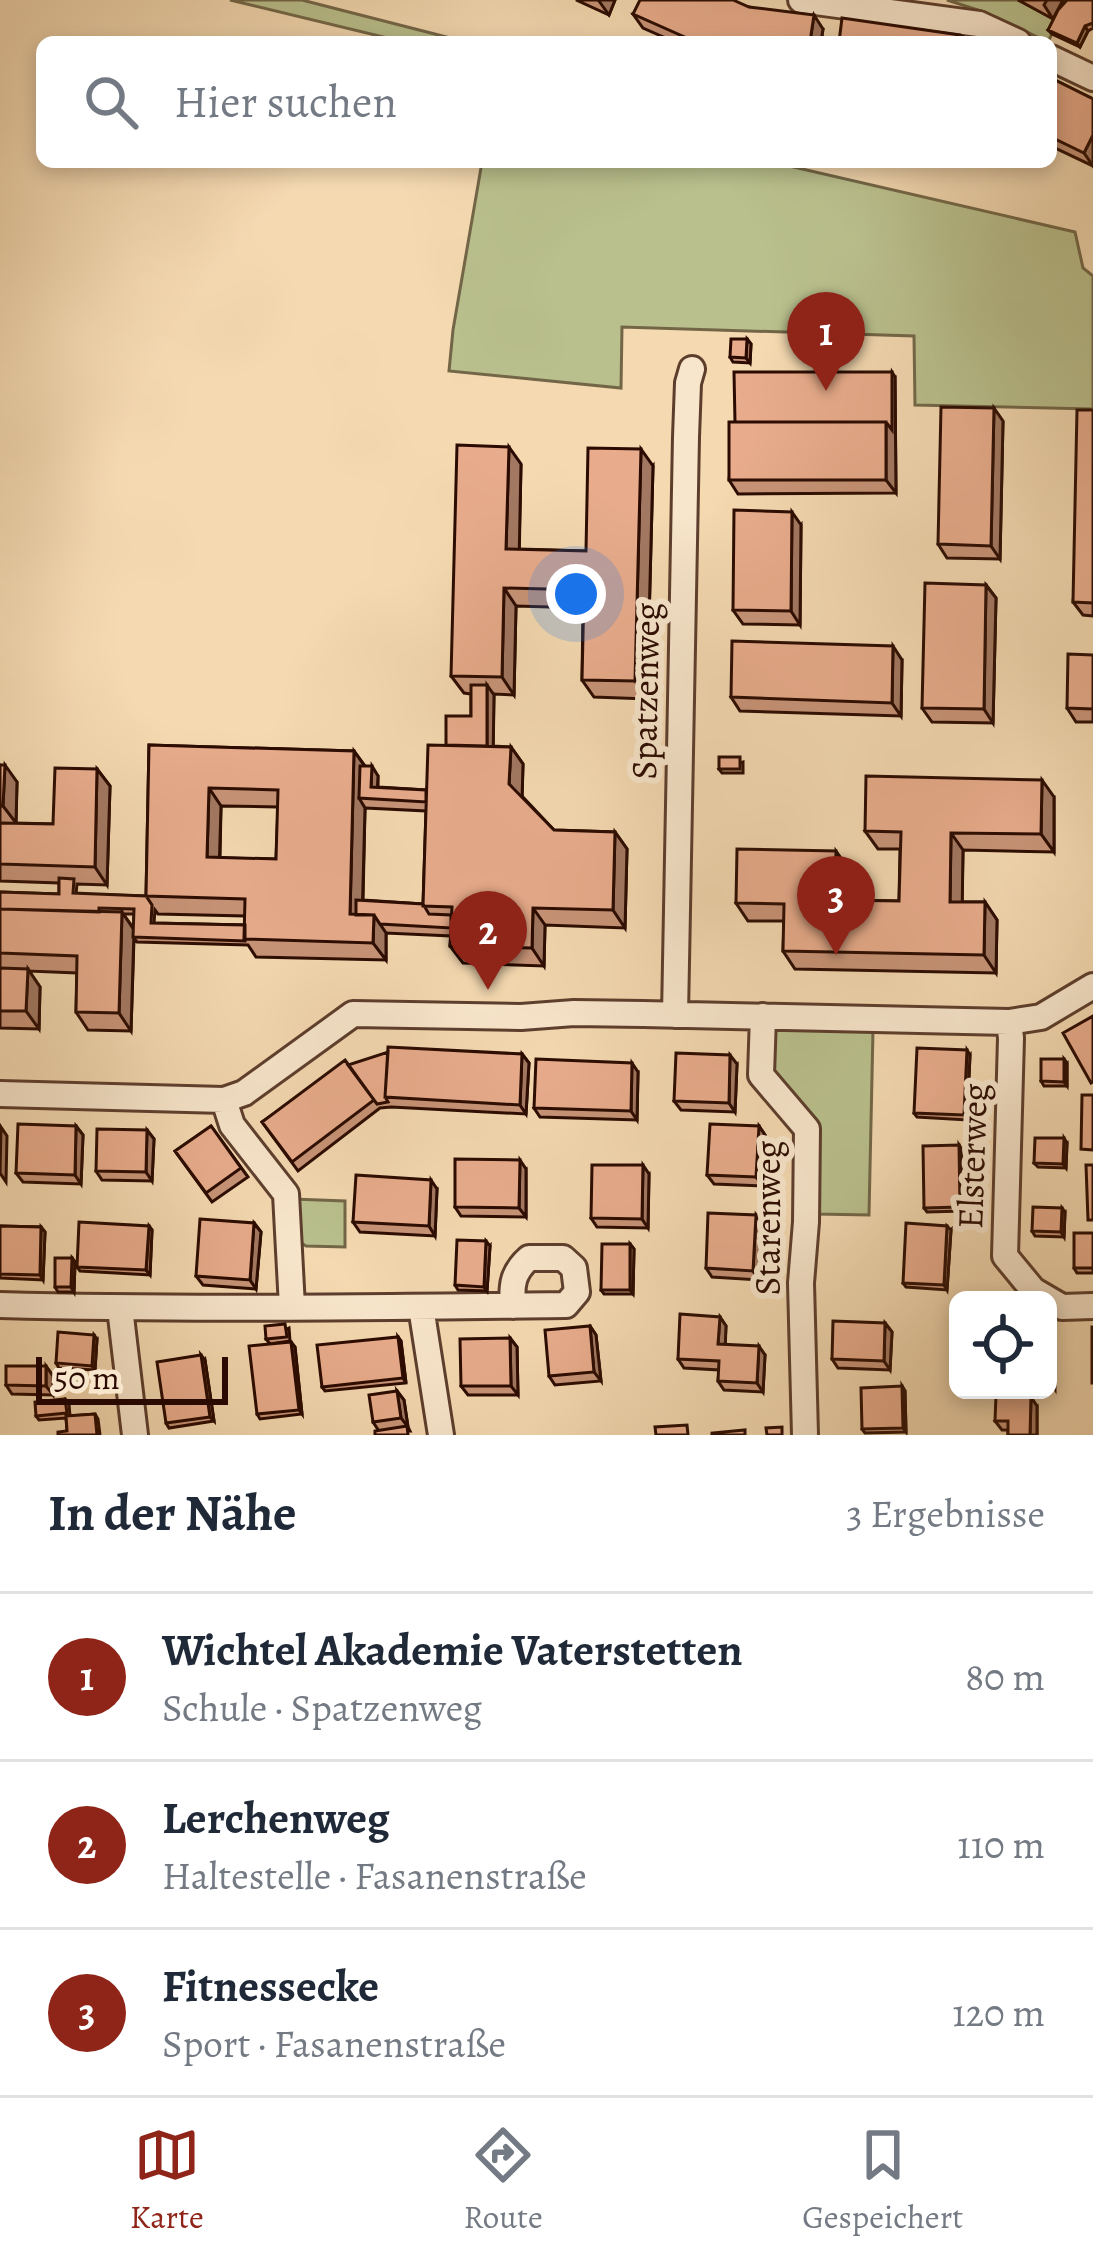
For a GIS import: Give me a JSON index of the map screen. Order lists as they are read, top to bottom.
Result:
{
  "streets": {
    "street": ["Spatzenweg", "Elsterweg", "Starenweg"]
  },
  "scale_bar": "50 m",
  "page": {
    "search": "Hier suchen",
    "pins": ["1", "3", "2"],
    "scale": "50 m",
    "heading": ["In der Nähe", "3 Ergebnisse"],
    "list": [
      {
        "mark": "1",
        "name": "Wichtel Akademie Vaterstetten",
        "note": "Schule · Spatzenweg",
        "value": "80 m"
      },
      {
        "mark": "2",
        "name": "Lerchenweg",
        "note": "Haltestelle · Fasanenstraße",
        "value": "110 m"
      },
      {
        "mark": "3",
        "name": "Fitnessecke",
        "note": "Sport · Fasanenstraße",
        "value": "120 m"
      }
    ],
    "nav": ["Karte", "Route", "Gespeichert"]
  }
}
